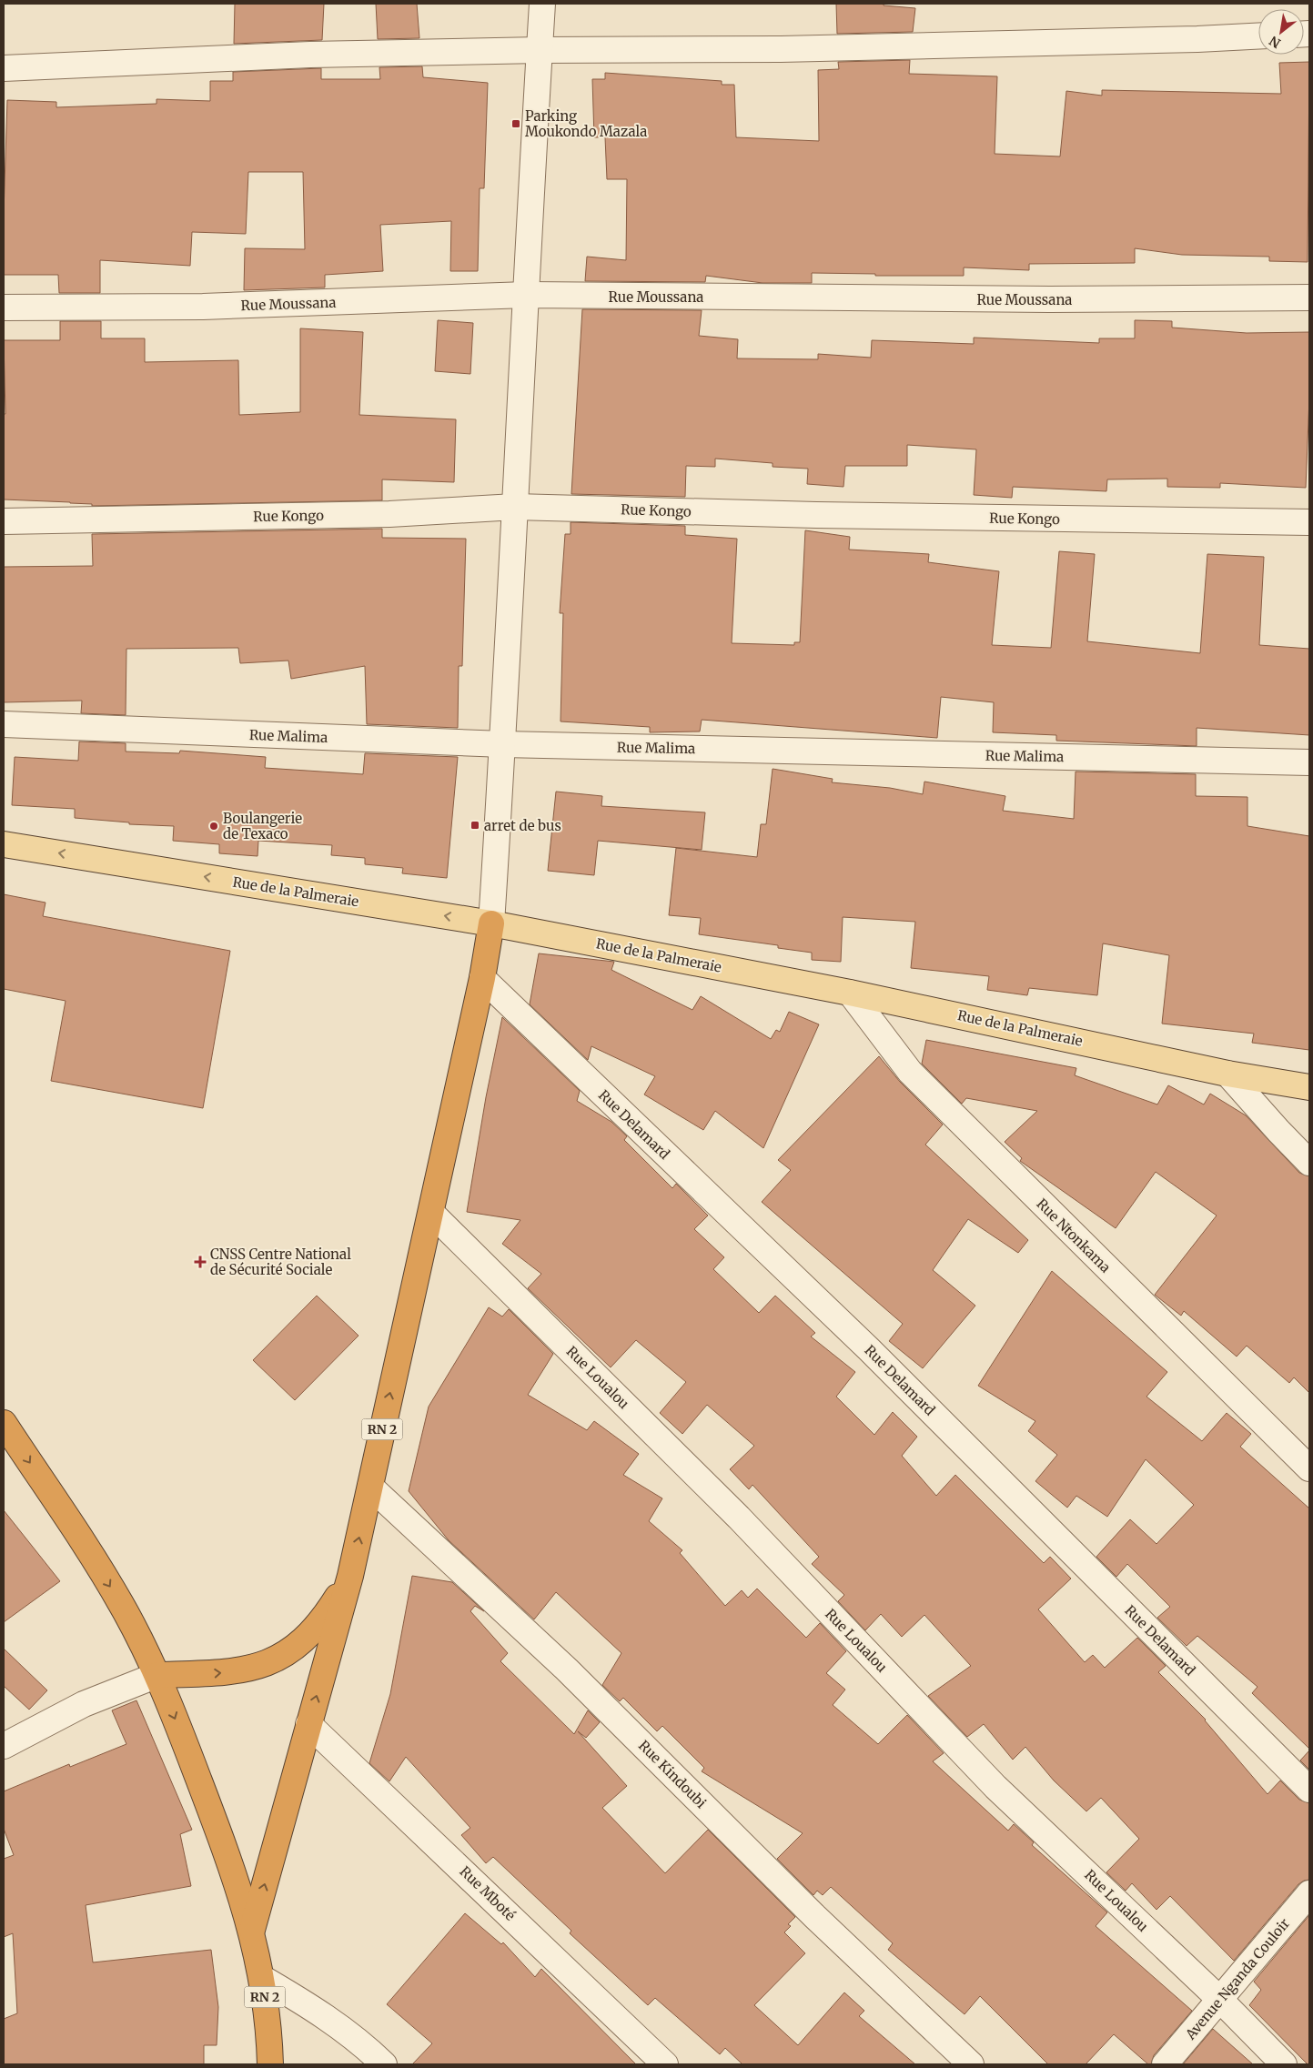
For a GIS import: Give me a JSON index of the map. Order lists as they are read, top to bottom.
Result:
{
  "streets": {
    "highway": ["RN 2"],
    "main road": ["Rue de la Palmeraie"],
    "street": [
      "Rue Moussana",
      "Rue Kongo",
      "Rue Malima",
      "Rue Delamard",
      "Rue Ntonkama",
      "Rue Loualou",
      "Rue Kindoubi",
      "Rue Mboté",
      "Avenue Nganda Couloir"
    ]
  },
  "crossings": [
    ["Rue de la Palmeraie", "Rue Ntonkama"],
    ["Rue de la Palmeraie", "RN 2"],
    ["Rue Delamard", "RN 2"],
    ["Rue Loualou", "RN 2"],
    ["Rue Loualou", "Avenue Nganda Couloir"],
    ["RN 2", "Rue Kindoubi"],
    ["RN 2", "Rue Mboté"]
  ],
  "one_way": ["Rue de la Palmeraie"],
  "places": {
    "transit": ["Parking Moukondo Mazala", "arret de bus"],
    "other": ["Boulangerie de Texaco"],
    "health": ["CNSS Centre National de Sécurité Sociale"]
  },
  "north": "bottom left"
}
